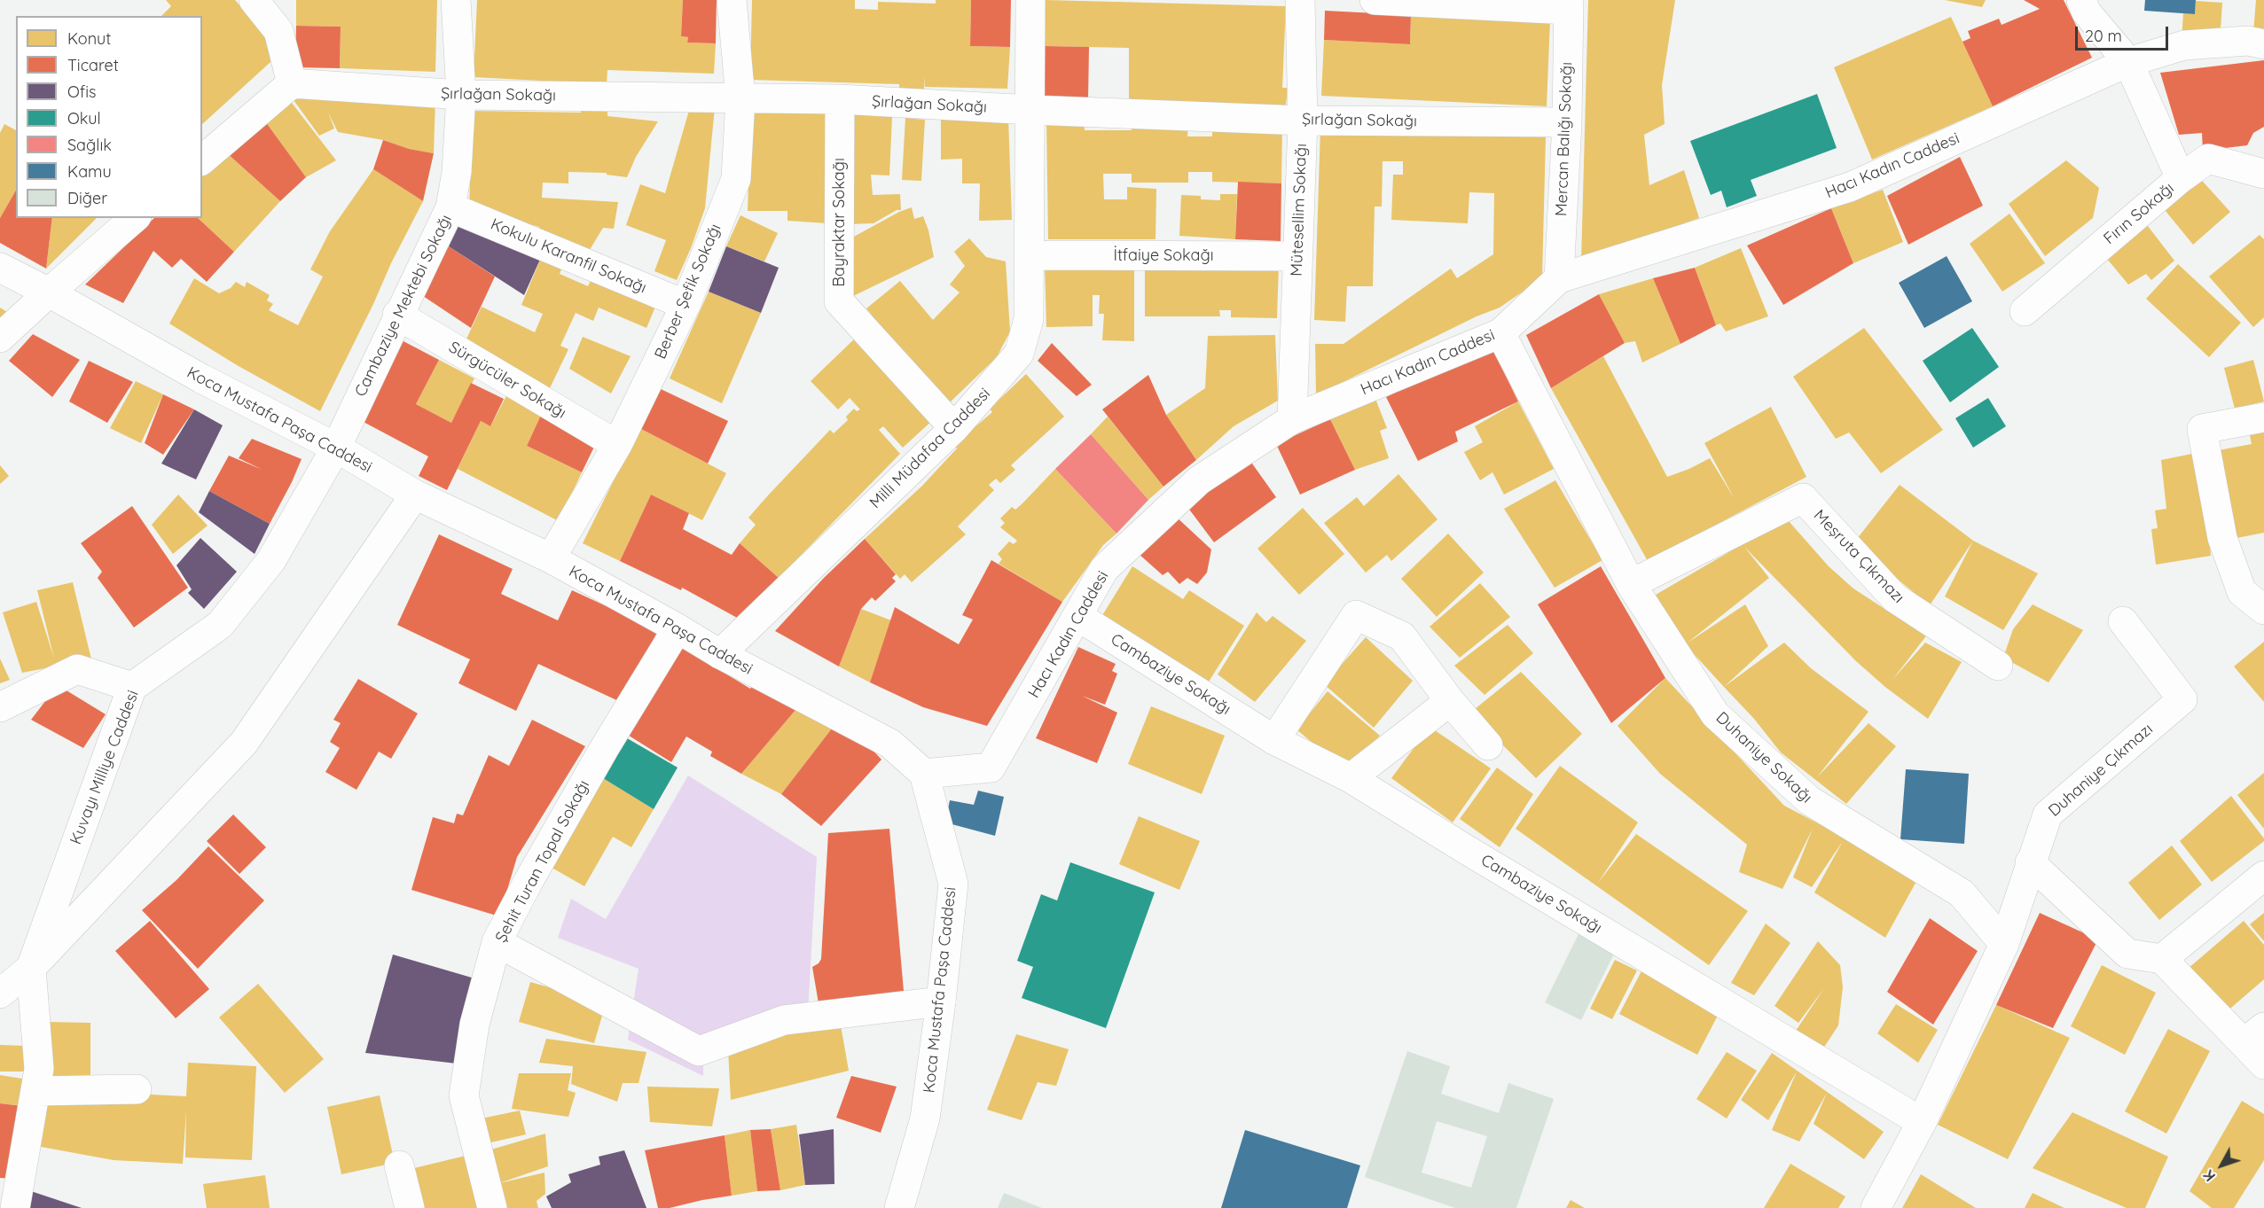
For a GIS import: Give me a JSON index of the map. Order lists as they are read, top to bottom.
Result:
{
  "streets": {
    "street": [
      "Şırlağan Sokağı",
      "Mercan Balığı Sokağı",
      "Hacı Kadın Caddesi",
      "Mütesellim Sokağı",
      "Fırın Sokağı",
      "Bayraktar Sokağı",
      "Kokulu Karanfil Sokağı",
      "İtfaiye Sokağı",
      "Berber Şefik Sokağı",
      "Cambaziye Mektebi Sokağı",
      "Sürgücüler Sokağı",
      "Koca Mustafa Paşa Caddesi",
      "Milli Müdafaa Caddesi",
      "Meşruta Çıkmazı",
      "Cambaziye Sokağı",
      "Duhaniye Sokağı",
      "Kuvayı Milliye Caddesi",
      "Duhaniye Çıkmazı",
      "Şehit Turan Topal Sokağı"
    ]
  },
  "crossings": [
    ["Şırlağan Sokağı", "Mercan Balığı Sokağı"],
    ["Şırlağan Sokağı", "Mütesellim Sokağı"],
    ["Şırlağan Sokağı", "Bayraktar Sokağı"],
    ["Şırlağan Sokağı", "Berber Şefik Sokağı"],
    ["Şırlağan Sokağı", "Cambaziye Mektebi Sokağı"],
    ["Şırlağan Sokağı", "Milli Müdafaa Caddesi"],
    ["Mercan Balığı Sokağı", "Hacı Kadın Caddesi"],
    ["Hacı Kadın Caddesi", "Mütesellim Sokağı"],
    ["Hacı Kadın Caddesi", "Fırın Sokağı"],
    ["Hacı Kadın Caddesi", "Koca Mustafa Paşa Caddesi"],
    ["Hacı Kadın Caddesi", "Cambaziye Sokağı"],
    ["Hacı Kadın Caddesi", "Duhaniye Sokağı"],
    ["Mütesellim Sokağı", "İtfaiye Sokağı"],
    ["Bayraktar Sokağı", "Milli Müdafaa Caddesi"],
    ["Kokulu Karanfil Sokağı", "Berber Şefik Sokağı"],
    ["Kokulu Karanfil Sokağı", "Cambaziye Mektebi Sokağı"],
    ["İtfaiye Sokağı", "Milli Müdafaa Caddesi"],
    ["Berber Şefik Sokağı", "Sürgücüler Sokağı"],
    ["Berber Şefik Sokağı", "Koca Mustafa Paşa Caddesi"],
    ["Cambaziye Mektebi Sokağı", "Sürgücüler Sokağı"],
    ["Cambaziye Mektebi Sokağı", "Koca Mustafa Paşa Caddesi"],
    ["Cambaziye Mektebi Sokağı", "Kuvayı Milliye Caddesi"],
    ["Koca Mustafa Paşa Caddesi", "Milli Müdafaa Caddesi"],
    ["Koca Mustafa Paşa Caddesi", "Kuvayı Milliye Caddesi"],
    ["Koca Mustafa Paşa Caddesi", "Şehit Turan Topal Sokağı"],
    ["Meşruta Çıkmazı", "Duhaniye Sokağı"],
    ["Duhaniye Sokağı", "Duhaniye Çıkmazı"]
  ],
  "legend": [
    "Konut",
    "Ticaret",
    "Ofis",
    "Okul",
    "Sağlık",
    "Kamu",
    "Diğer"
  ],
  "scale_bar": "20 m",
  "north": "bottom left"
}
